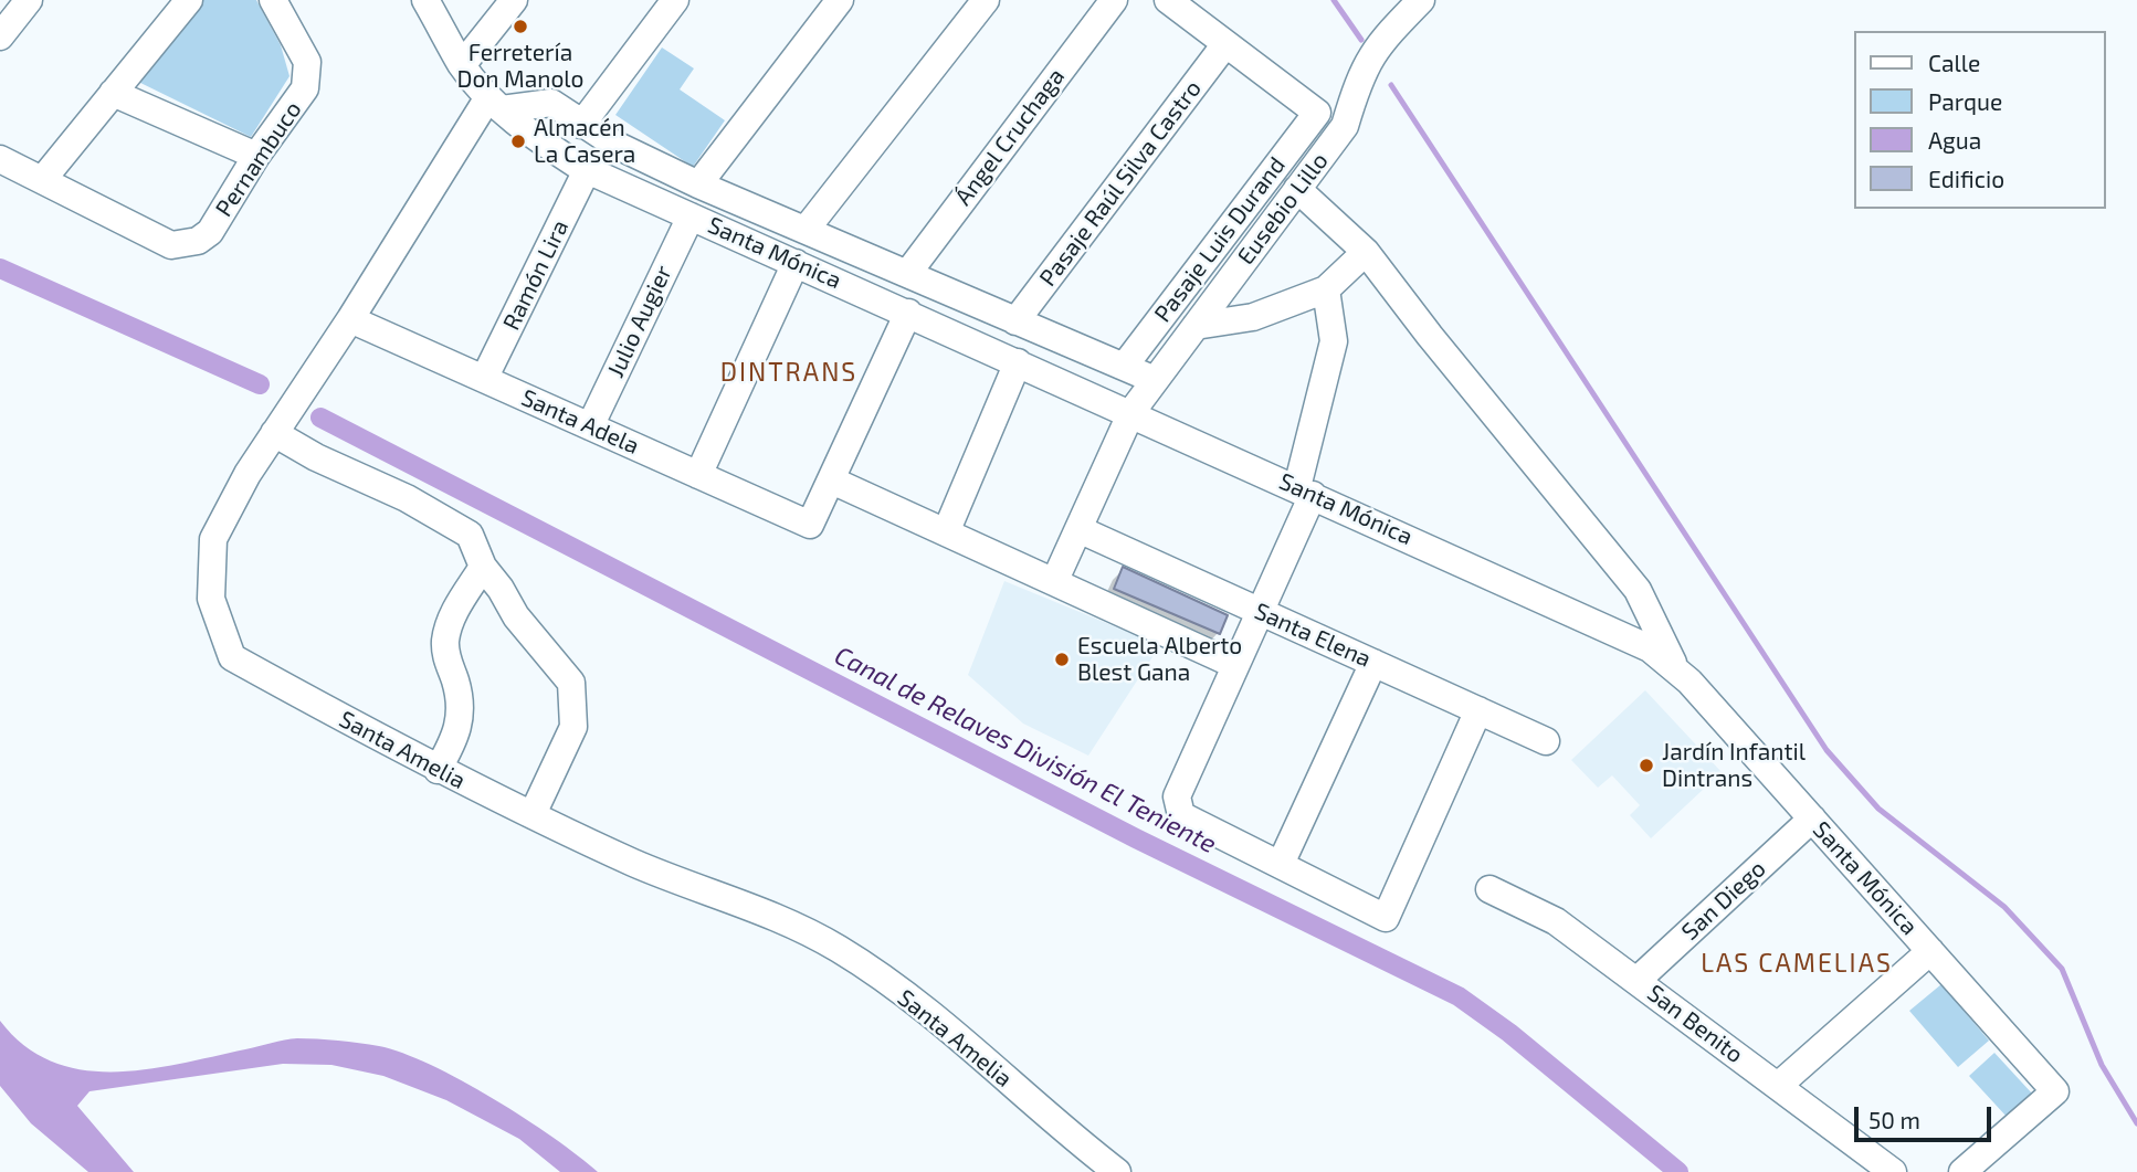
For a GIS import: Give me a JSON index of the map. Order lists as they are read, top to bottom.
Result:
{
  "streets": {
    "street": [
      "Ángel Cruchaga",
      "Pernambuco",
      "Pasaje Raúl Silva Castro",
      "Eusebio Lillo",
      "Pasaje Luis Durand",
      "Santa Mónica",
      "Ramón Lira",
      "Julio Augier",
      "Santa Adela",
      "Santa Elena",
      "Santa Amelia",
      "San Diego",
      "San Benito"
    ]
  },
  "crossings": [
    ["Ángel Cruchaga", "Santa Mónica"],
    ["Pasaje Raúl Silva Castro", "Pasaje Luis Durand"],
    ["Pasaje Raúl Silva Castro", "Santa Mónica"],
    ["Eusebio Lillo", "Santa Mónica"],
    ["Eusebio Lillo", "Santa Elena"],
    ["Pasaje Luis Durand", "Santa Mónica"],
    ["Santa Mónica", "Ramón Lira"],
    ["Santa Mónica", "Julio Augier"],
    ["Santa Mónica", "Santa Amelia"],
    ["Santa Mónica", "San Diego"],
    ["Ramón Lira", "Santa Adela"],
    ["Julio Augier", "Santa Adela"],
    ["Santa Adela", "Santa Amelia"],
    ["San Diego", "San Benito"]
  ],
  "districts": ["DINTRANS", "LAS CAMELIAS"],
  "water": ["Canal de Relaves División El Teniente"],
  "places": [
    "Ferretería Don Manolo",
    "Almacén La Casera",
    "Escuela Alberto Blest Gana",
    "Jardín Infantil Dintrans"
  ],
  "legend": [
    "Calle",
    "Parque",
    "Agua",
    "Edificio"
  ],
  "scale_bar": "50 m"
}
